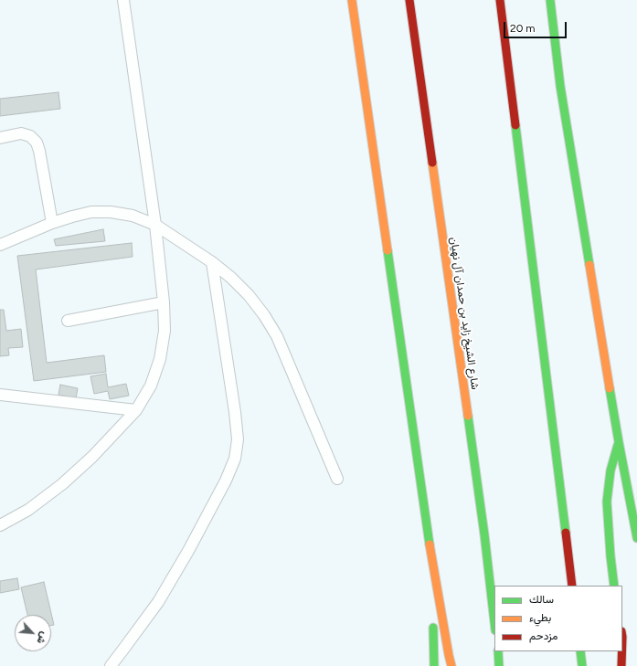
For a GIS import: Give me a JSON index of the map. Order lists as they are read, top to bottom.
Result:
{
  "streets": {
    "main road": ["شارع الشيخ زايد بن حمدان آل نهيان"]
  },
  "legend": ["سالك", "بطيء", "مزدحم"],
  "scale_bar": "20 m",
  "north": "bottom right"
}
